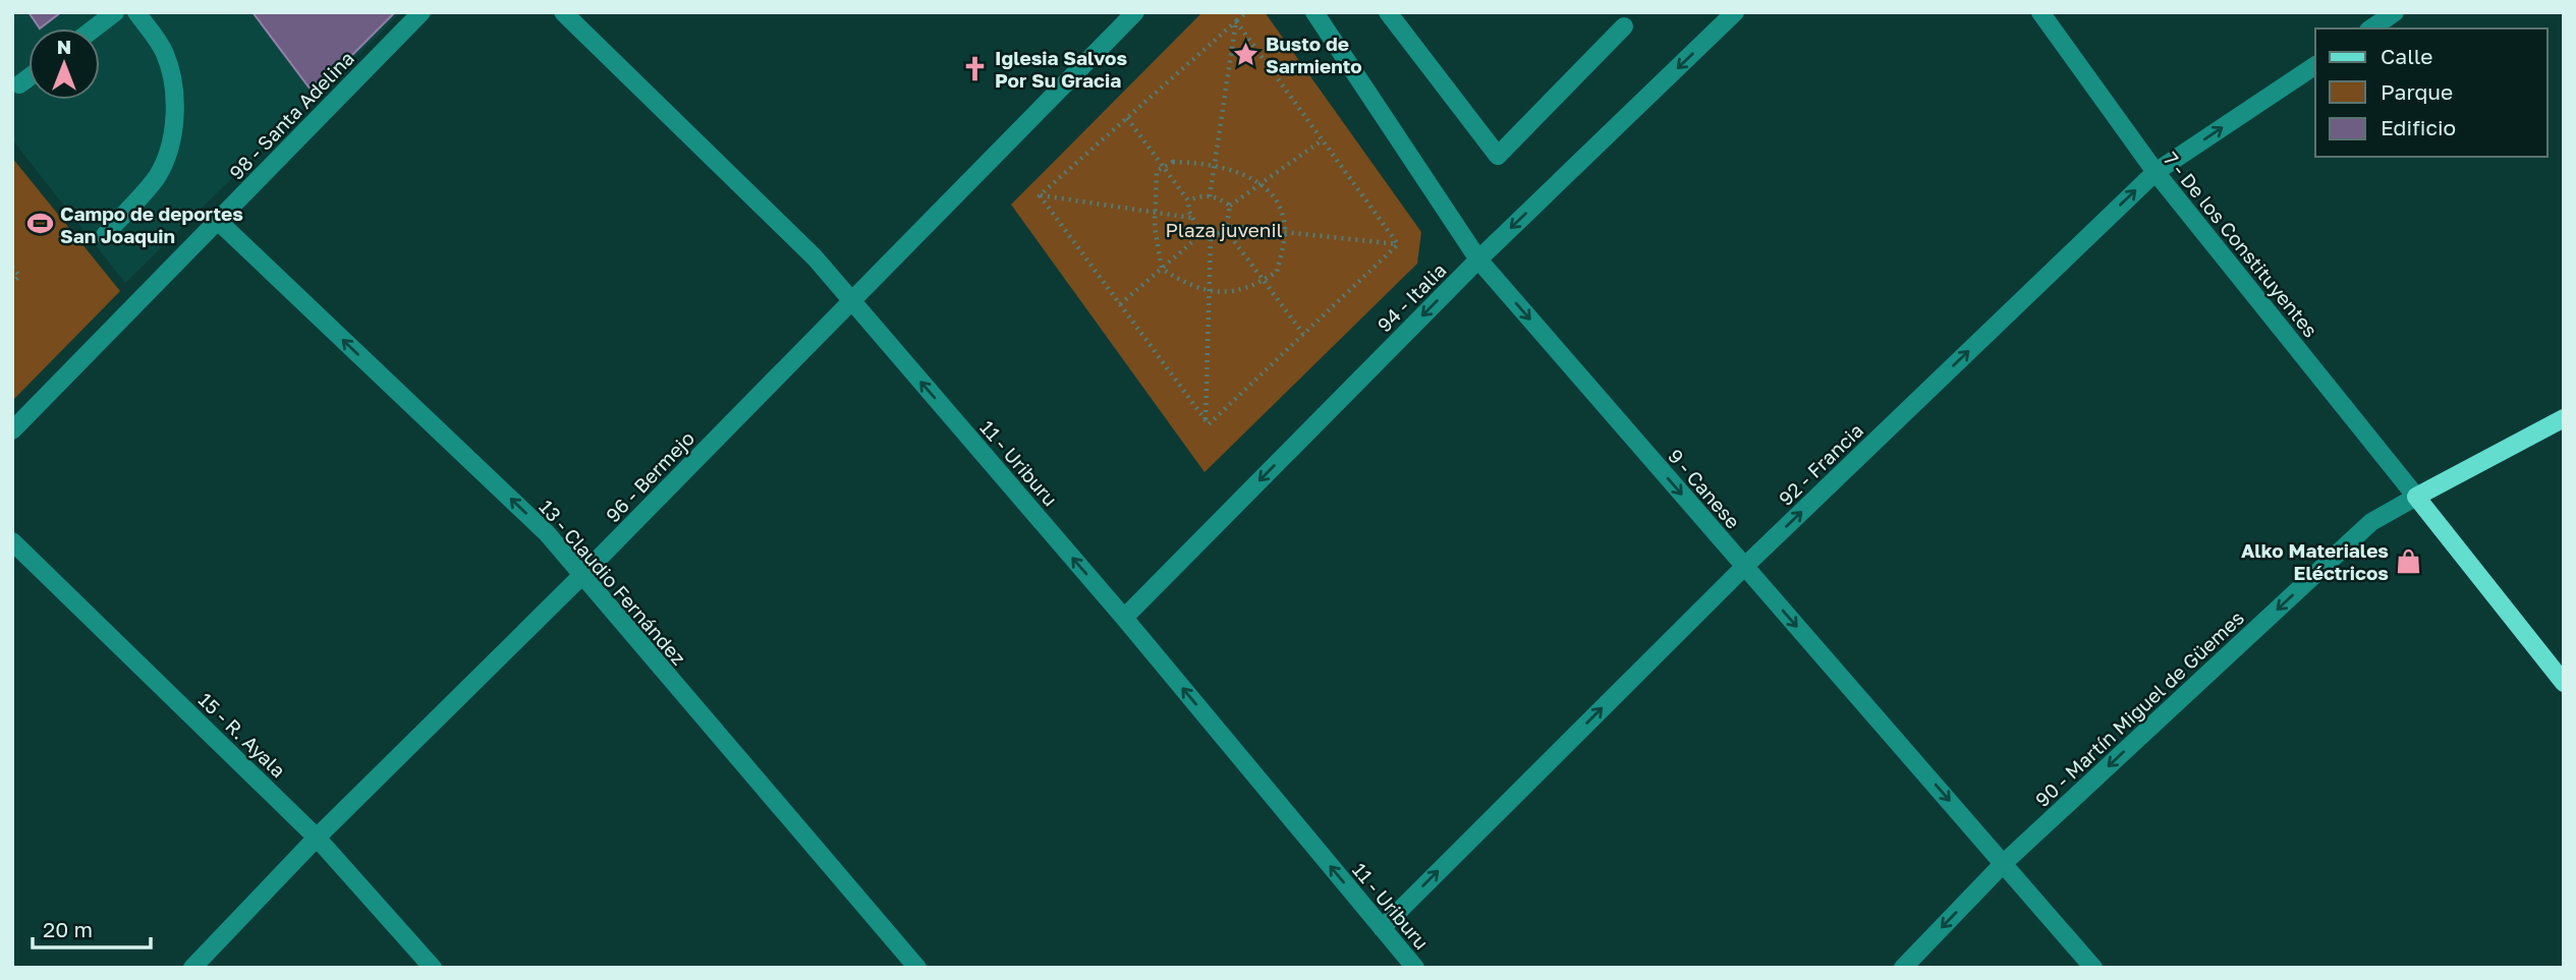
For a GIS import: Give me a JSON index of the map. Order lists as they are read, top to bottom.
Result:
{
  "streets": {
    "street": [
      "98 - Santa Adelina",
      "7 - De los Constituyentes",
      "94 - Italia",
      "11 - Uriburu",
      "92 - Francia",
      "96 - Bermejo",
      "9 - Canese",
      "13 - Claudio Fernández",
      "90 - Martín Miguel de Güemes",
      "15 - R. Ayala"
    ]
  },
  "crossings": [
    ["98 - Santa Adelina", "13 - Claudio Fernández"],
    ["7 - De los Constituyentes", "92 - Francia"],
    ["7 - De los Constituyentes", "90 - Martín Miguel de Güemes"],
    ["94 - Italia", "11 - Uriburu"],
    ["94 - Italia", "9 - Canese"],
    ["11 - Uriburu", "92 - Francia"],
    ["11 - Uriburu", "96 - Bermejo"],
    ["92 - Francia", "9 - Canese"],
    ["96 - Bermejo", "13 - Claudio Fernández"],
    ["96 - Bermejo", "15 - R. Ayala"],
    ["9 - Canese", "90 - Martín Miguel de Güemes"]
  ],
  "one_way": [
    "94 - Italia",
    "11 - Uriburu",
    "92 - Francia",
    "9 - Canese",
    "13 - Claudio Fernández",
    "90 - Martín Miguel de Güemes"
  ],
  "parks": ["Plaza juvenil"],
  "places": {
    "place": ["Busto de Sarmiento"],
    "church": ["Iglesia Salvos Por Su Gracia"],
    "sports": ["Campo de deportes San Joaquin"],
    "shop": ["Alko Materiales Eléctricos"]
  },
  "legend": ["Calle", "Parque", "Edificio"],
  "scale_bar": "20 m",
  "north": "top"
}
